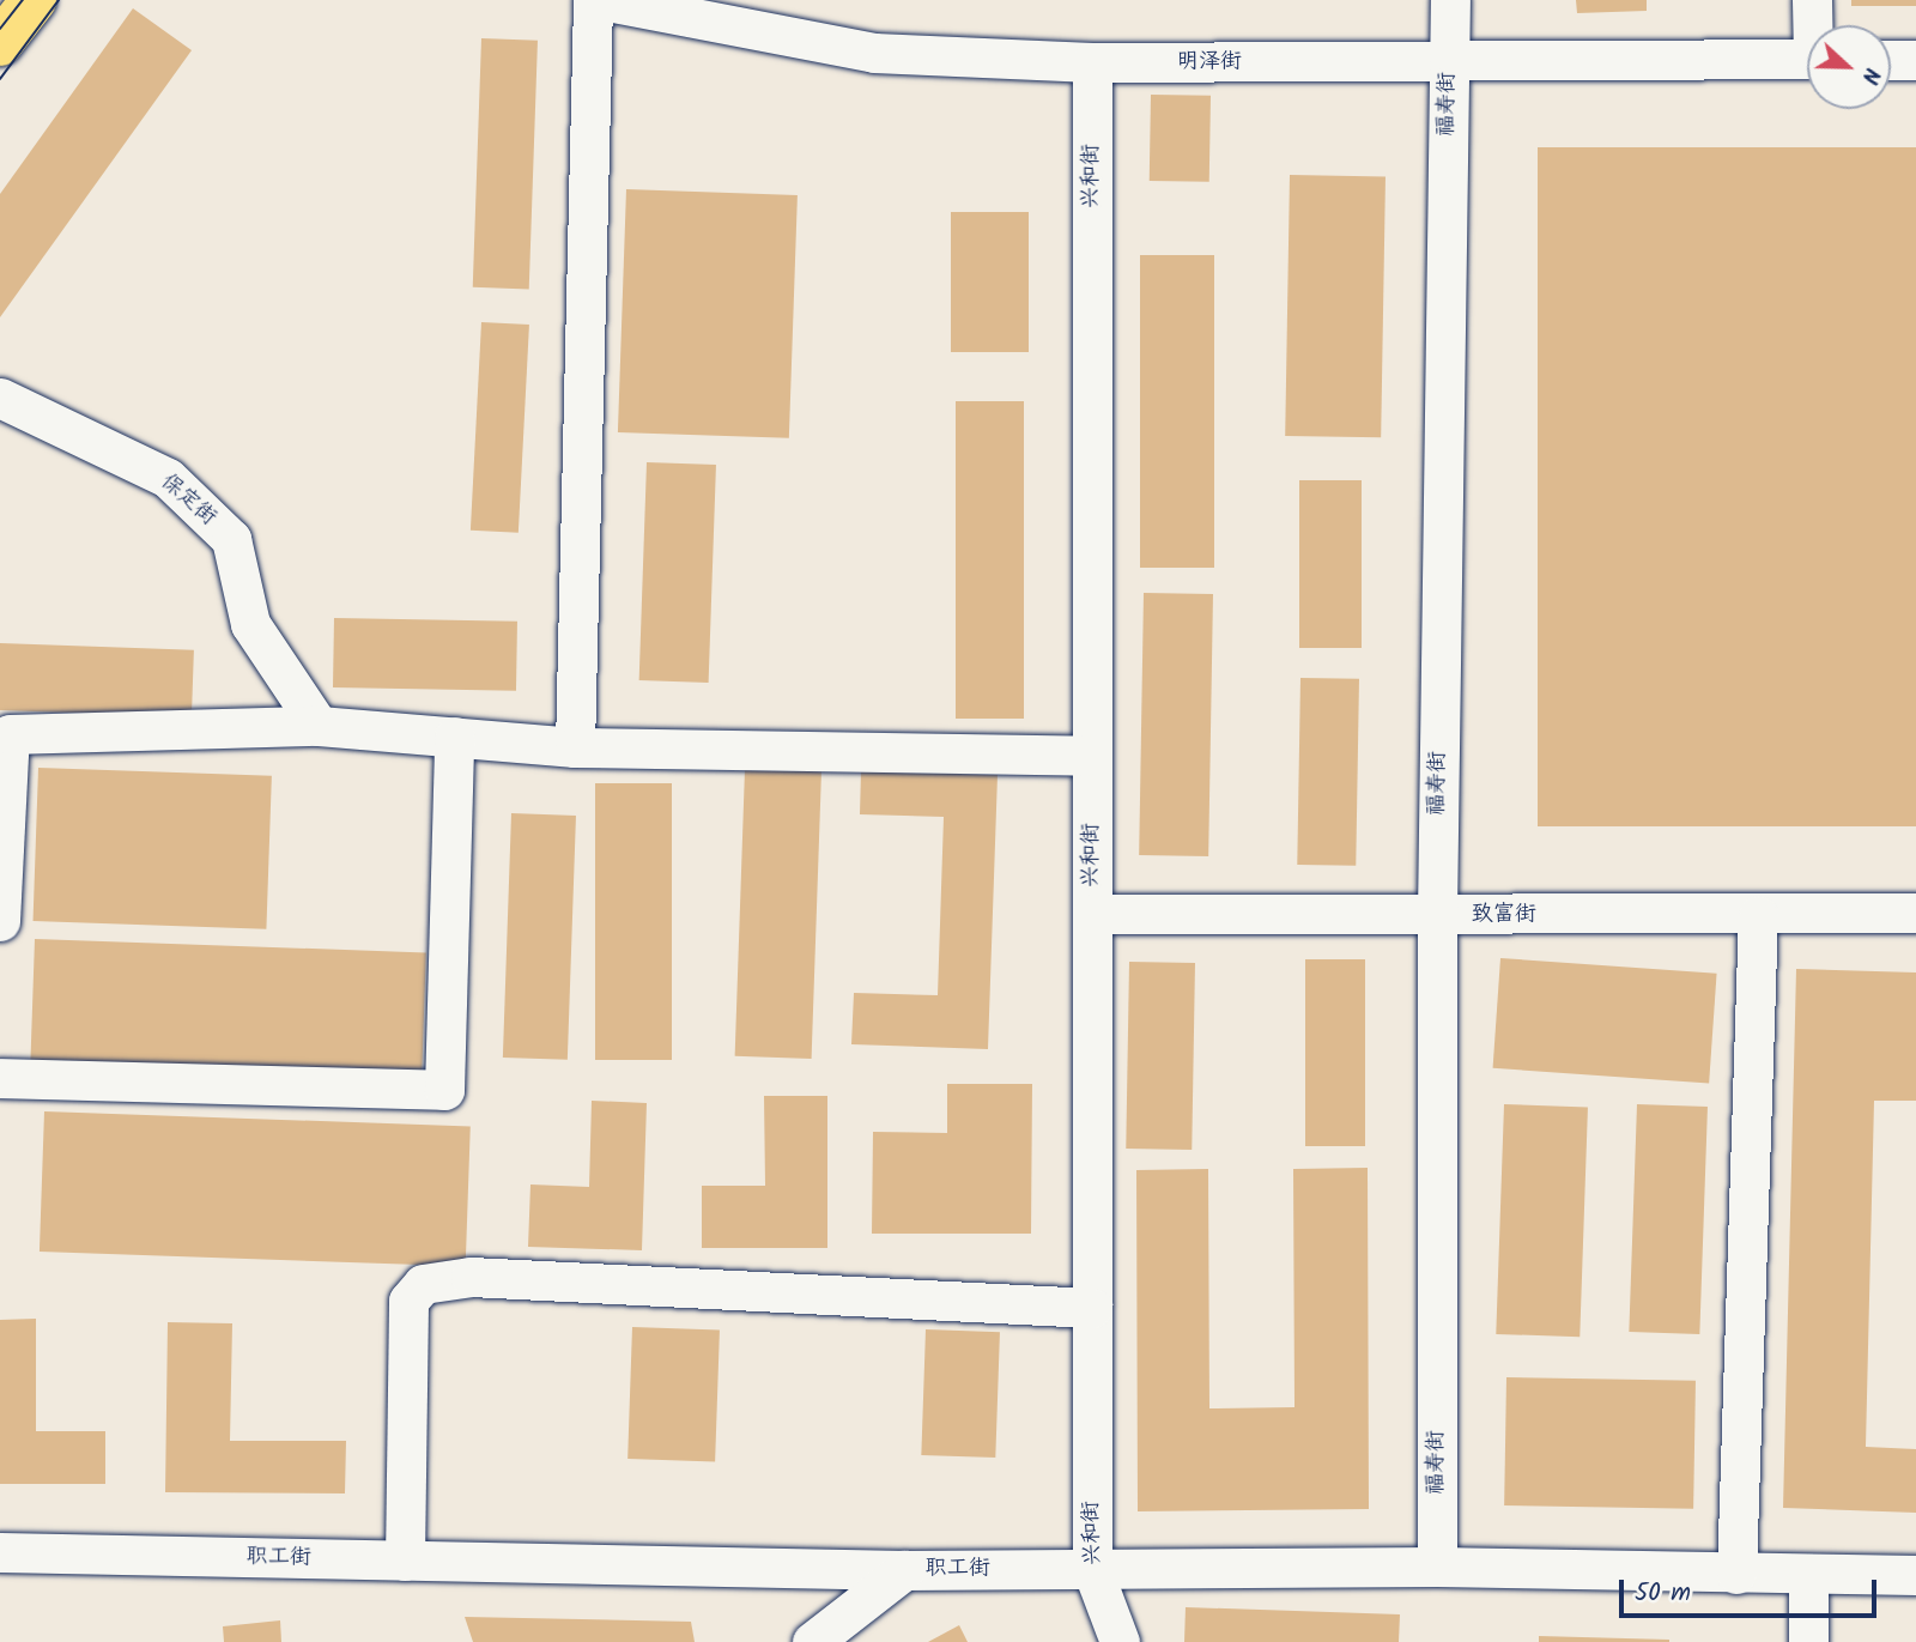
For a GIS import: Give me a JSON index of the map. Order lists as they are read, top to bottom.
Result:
{
  "streets": {
    "street": [
      "明泽街",
      "福寿街",
      "兴和街",
      "保定街",
      "致富街",
      "职工街"
    ]
  },
  "crossings": [
    ["明泽街", "福寿街"],
    ["明泽街", "兴和街"],
    ["福寿街", "致富街"],
    ["福寿街", "职工街"],
    ["兴和街", "致富街"],
    ["兴和街", "职工街"]
  ],
  "scale_bar": "50 m",
  "north": "right"
}
